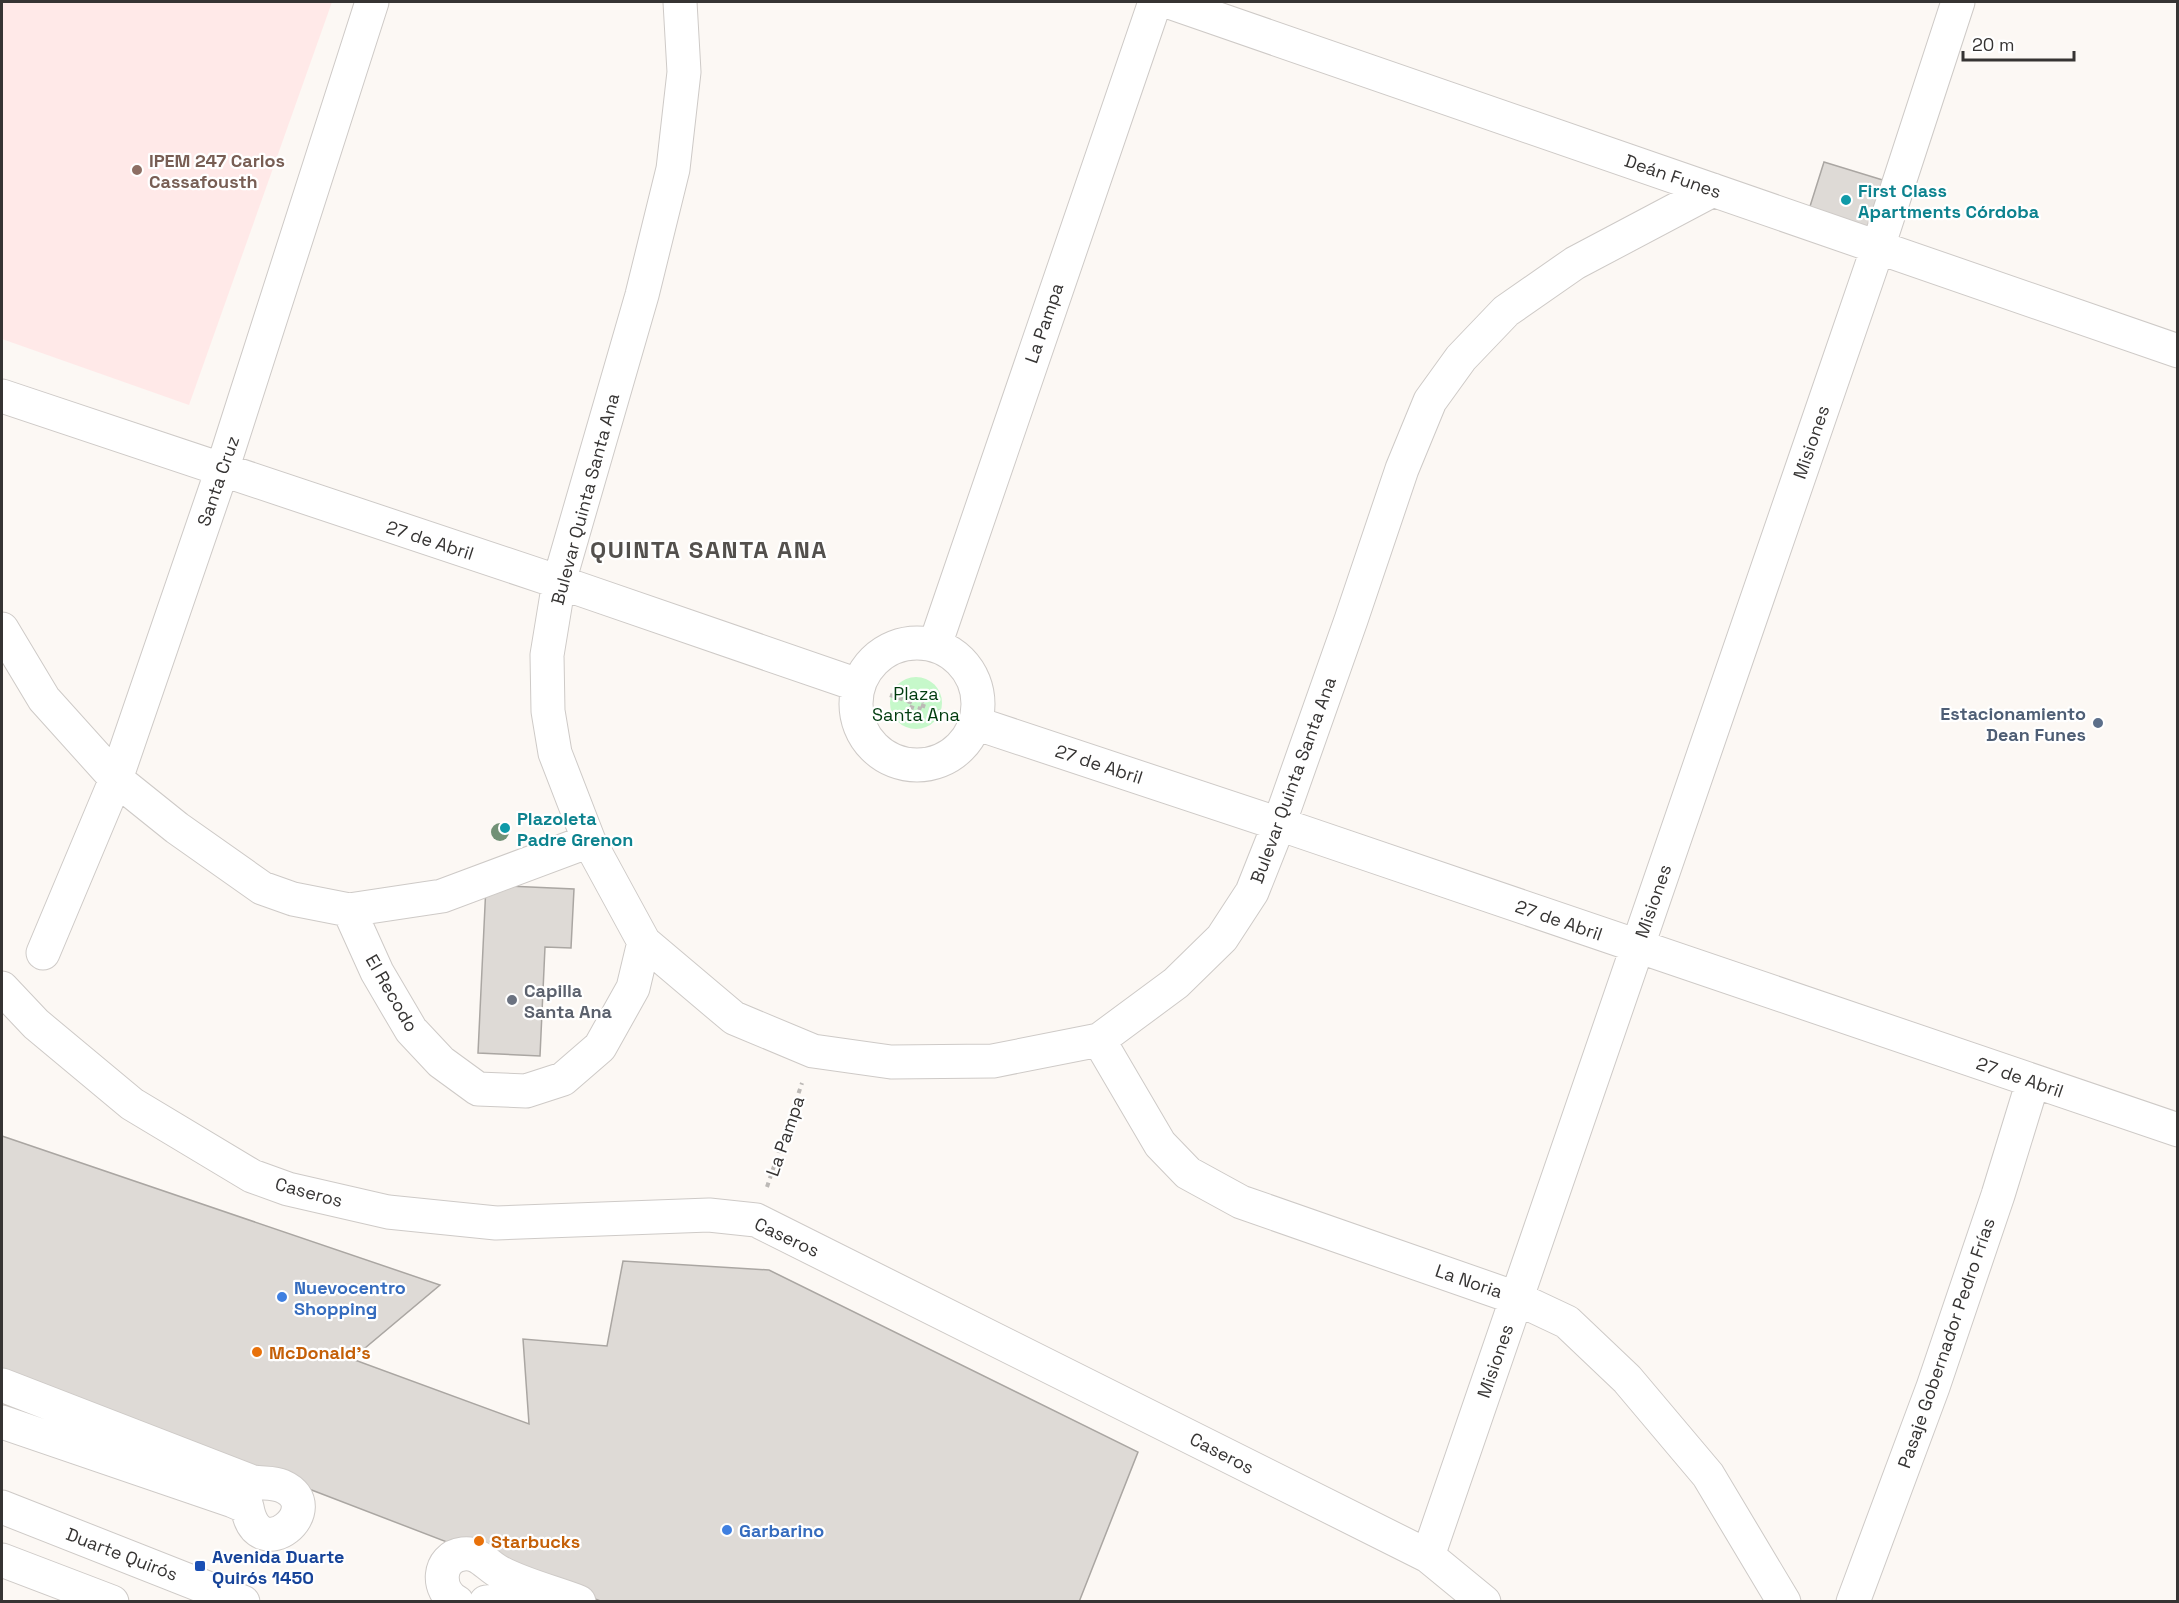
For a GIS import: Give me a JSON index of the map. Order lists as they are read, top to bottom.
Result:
{
  "streets": {
    "street": [
      "Deán Funes",
      "La Pampa",
      "Misiones",
      "Santa Cruz",
      "Bulevar Quinta Santa Ana",
      "27 de Abril",
      "El Recodo",
      "Caseros",
      "La Noria",
      "Pasaje Gobernador Pedro Frías",
      "Duarte Quirós"
    ]
  },
  "crossings": [
    ["Deán Funes", "Misiones"],
    ["Deán Funes", "Bulevar Quinta Santa Ana"],
    ["La Pampa", "Bulevar Quinta Santa Ana"],
    ["La Pampa", "27 de Abril"],
    ["La Pampa", "Caseros"],
    ["Misiones", "27 de Abril"],
    ["Misiones", "Caseros"],
    ["Misiones", "La Noria"],
    ["Santa Cruz", "27 de Abril"],
    ["Bulevar Quinta Santa Ana", "27 de Abril"],
    ["Bulevar Quinta Santa Ana", "El Recodo"],
    ["Bulevar Quinta Santa Ana", "La Noria"],
    ["27 de Abril", "Pasaje Gobernador Pedro Frías"]
  ],
  "districts": ["QUINTA SANTA ANA"],
  "parks": ["Plaza Santa Ana"],
  "places": {
    "other": [
      "IPEM 247 Carlos Cassafousth",
      "First Class Apartments Córdoba",
      "Estacionamiento Dean Funes",
      "Plazoleta Padre Grenon",
      "Capilla Santa Ana",
      "Nuevocentro Shopping",
      "McDonald's",
      "Garbarino",
      "Starbucks"
    ],
    "transit": ["Avenida Duarte Quirós 1450"]
  },
  "scale_bar": "20 m"
}
